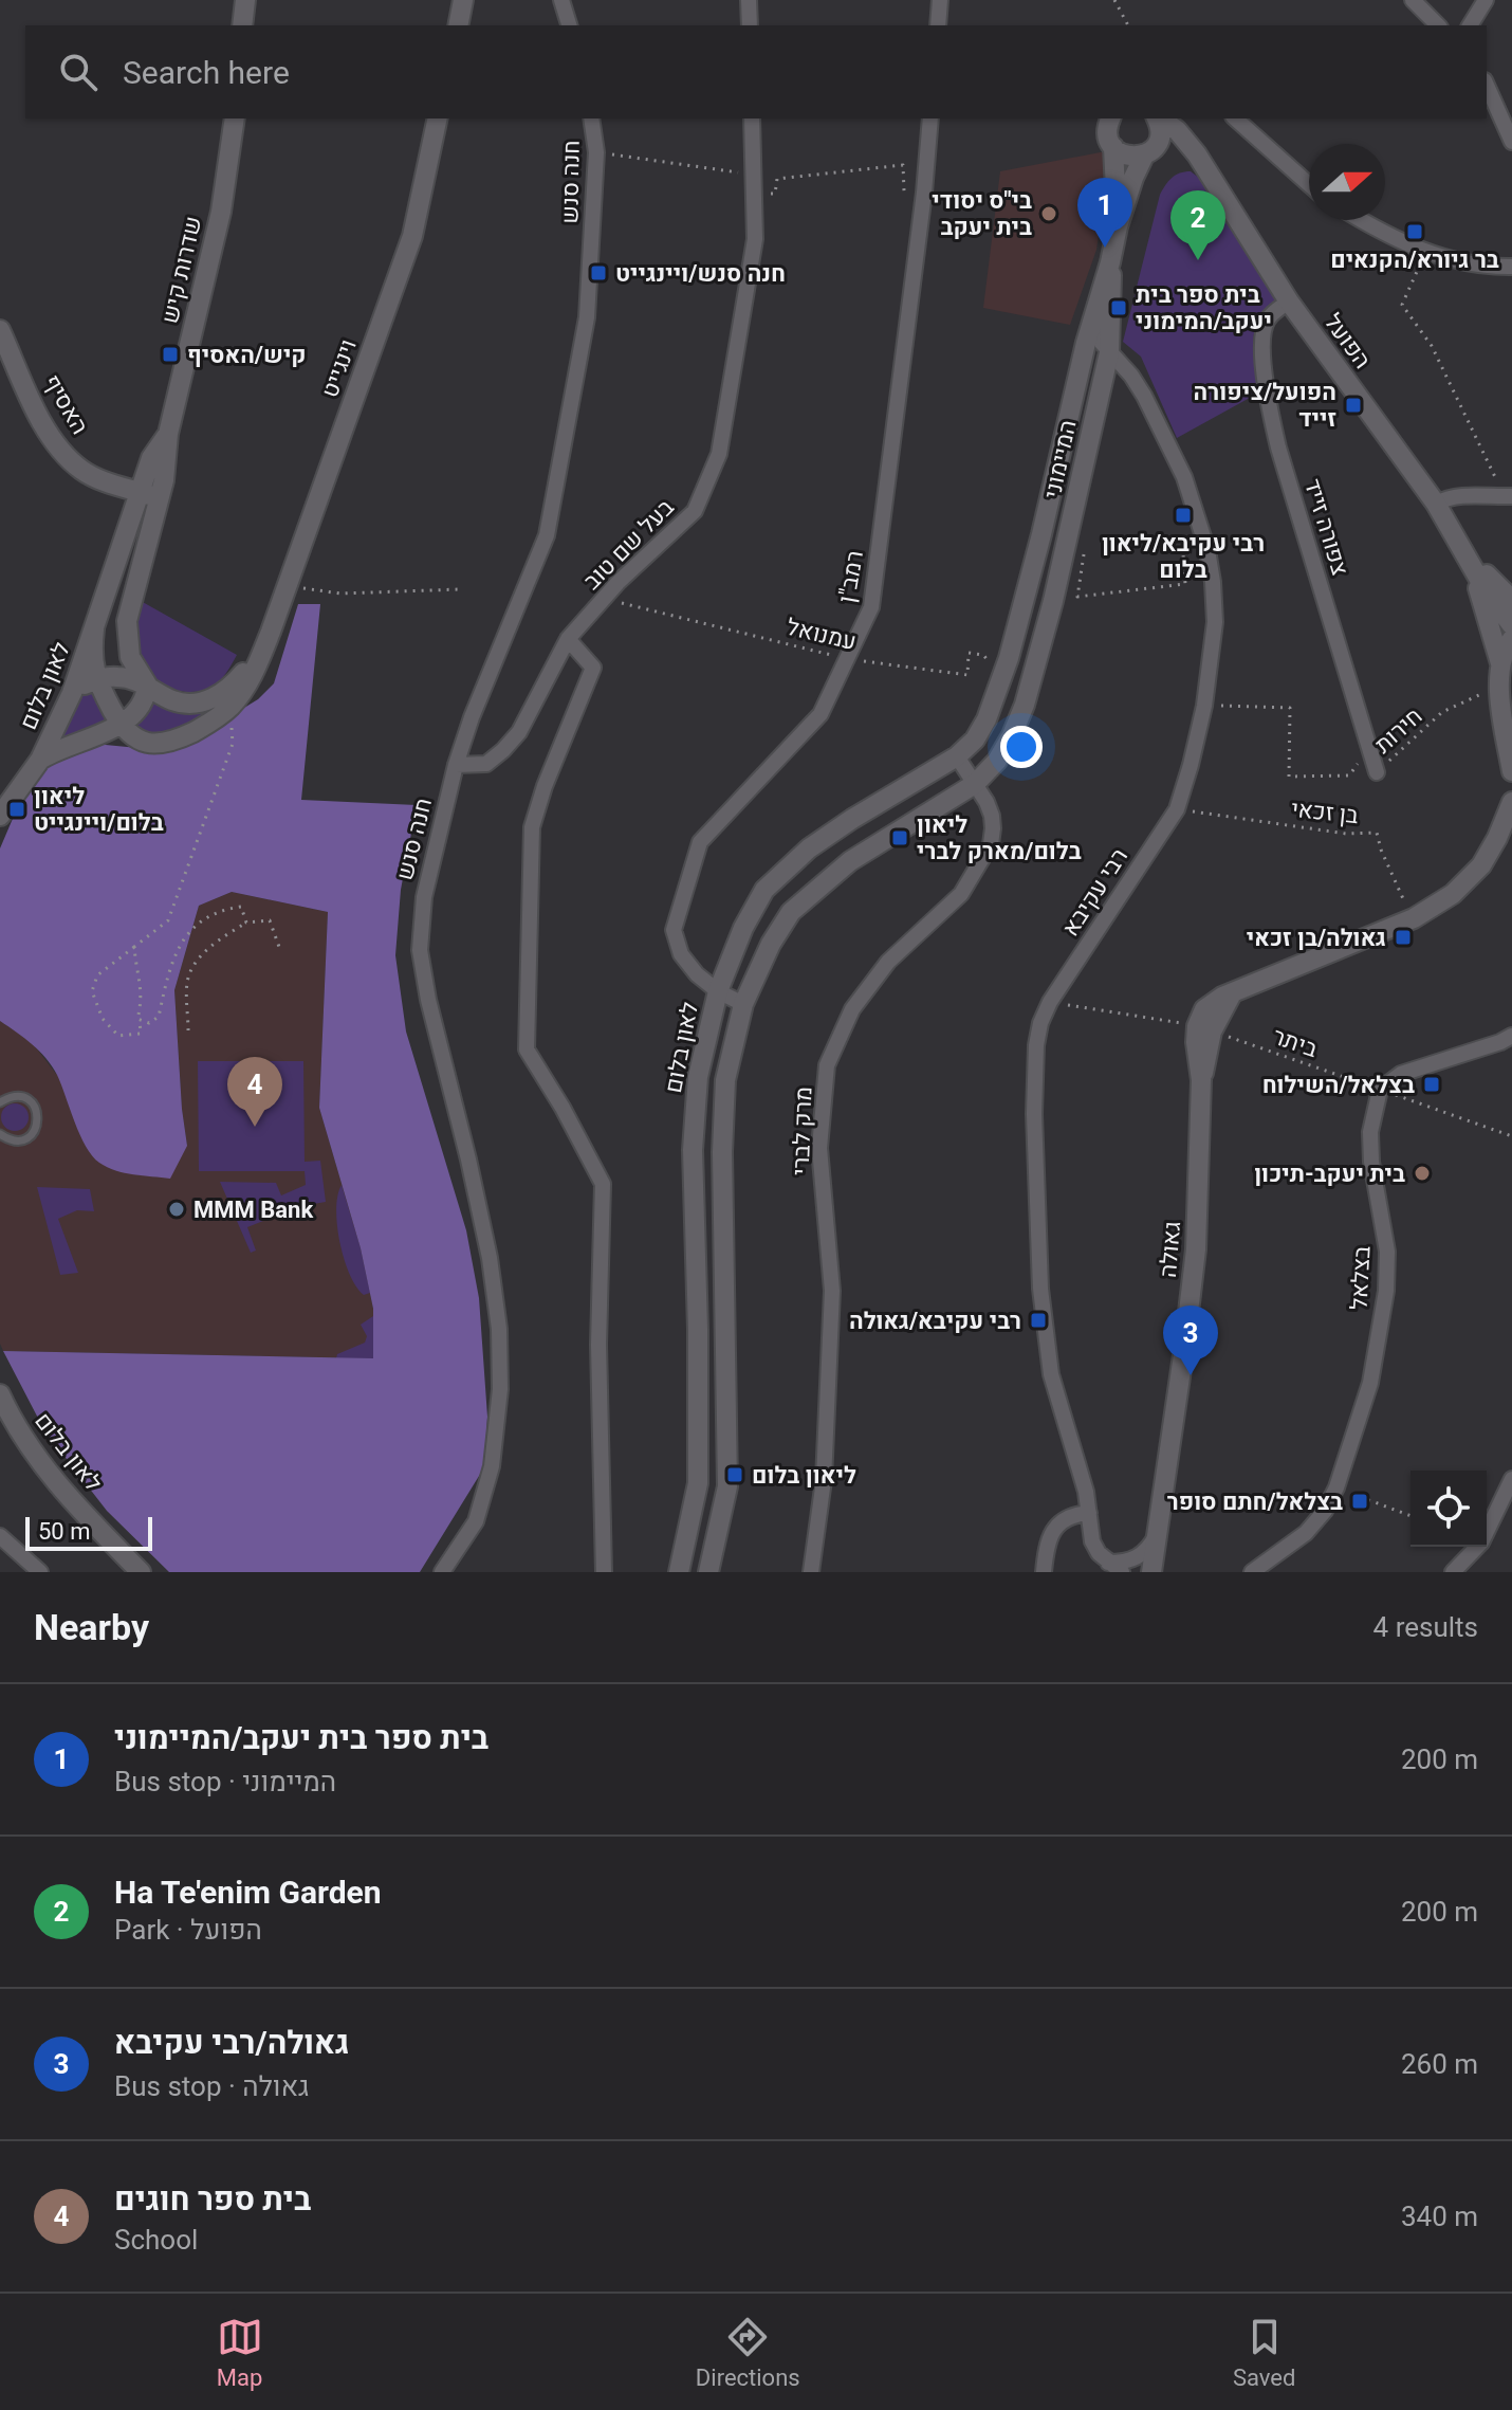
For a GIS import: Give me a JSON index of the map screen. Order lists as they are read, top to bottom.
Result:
{
  "streets": {
    "street": [
      "חנה סנש",
      "שדרות קיש",
      "הפועל",
      "וינגייט",
      "האסיף",
      "המיימוני",
      "צפורה זייד",
      "בעל שם טוב",
      "רמב\"ן",
      "לאון בלום",
      "רבי עקיבא",
      "מרק לברי",
      "גאולה",
      "בצלאל"
    ],
    "path": [
      "עמנואל",
      "חירות",
      "בן זכאי",
      "ביתר"
    ]
  },
  "crossings": [
    ["חנה סנש", "בעל שם טוב"],
    ["שדרות קיש", "וינגייט"],
    ["שדרות קיש", "האסיף"],
    ["שדרות קיש", "לאון בלום"],
    ["הפועל", "צפורה זייד"],
    ["וינגייט", "לאון בלום"],
    ["המיימוני", "לאון בלום"],
    ["המיימוני", "רבי עקיבא"],
    ["המיימוני", "מרק לברי"],
    ["צפורה זייד", "חירות"],
    ["בעל שם טוב", "עמנואל"],
    ["רמב\"ן", "עמנואל"],
    ["רמב\"ן", "לאון בלום"],
    ["עמנואל", "לאון בלום"],
    ["לאון בלום", "מרק לברי"],
    ["בן זכאי", "רבי עקיבא"],
    ["רבי עקיבא", "ביתר"],
    ["ביתר", "גאולה"],
    ["ביתר", "בצלאל"]
  ],
  "places": {
    "other": ["בי\"ס יסודי בית יעקב", "בית יעקב-תיכון", "MMM Bank"],
    "transit": [
      "בר גיורא/הקנאים",
      "חנה סנש/ויינגייט",
      "בית ספר בית יעקב/המימוני",
      "קיש/האסיף",
      "הפועל/ציפורה זייד",
      "רבי עקיבא/ליאון בלום",
      "ליאון בלום/ויינגייט",
      "ליאון בלום/מארק לברי",
      "גאולה/בן זכאי",
      "בצלאל/השילוח",
      "רבי עקיבא/גאולה",
      "ליאון בלום",
      "בצלאל/חתם סופר"
    ]
  },
  "scale_bar": "50 m",
  "north": "right",
  "page": {
    "search": "Search here",
    "pins": [
      "1",
      "2",
      "4",
      "3"
    ],
    "scale": "50 m",
    "heading": ["Nearby", "4 results"],
    "list": [
      {
        "mark": "1",
        "name": "בית ספר בית יעקב/המיימוני",
        "note": "Bus stop · המיימוני",
        "value": "200 m"
      },
      {
        "mark": "2",
        "name": "Ha Te'enim Garden",
        "note": "Park · הפועל",
        "value": "200 m"
      },
      {
        "mark": "3",
        "name": "גאולה/רבי עקיבא",
        "note": "Bus stop · גאולה",
        "value": "260 m"
      },
      {
        "mark": "4",
        "name": "בית ספר חוגים",
        "note": "School",
        "value": "340 m"
      }
    ],
    "nav": ["Map", "Directions", "Saved"]
  }
}
